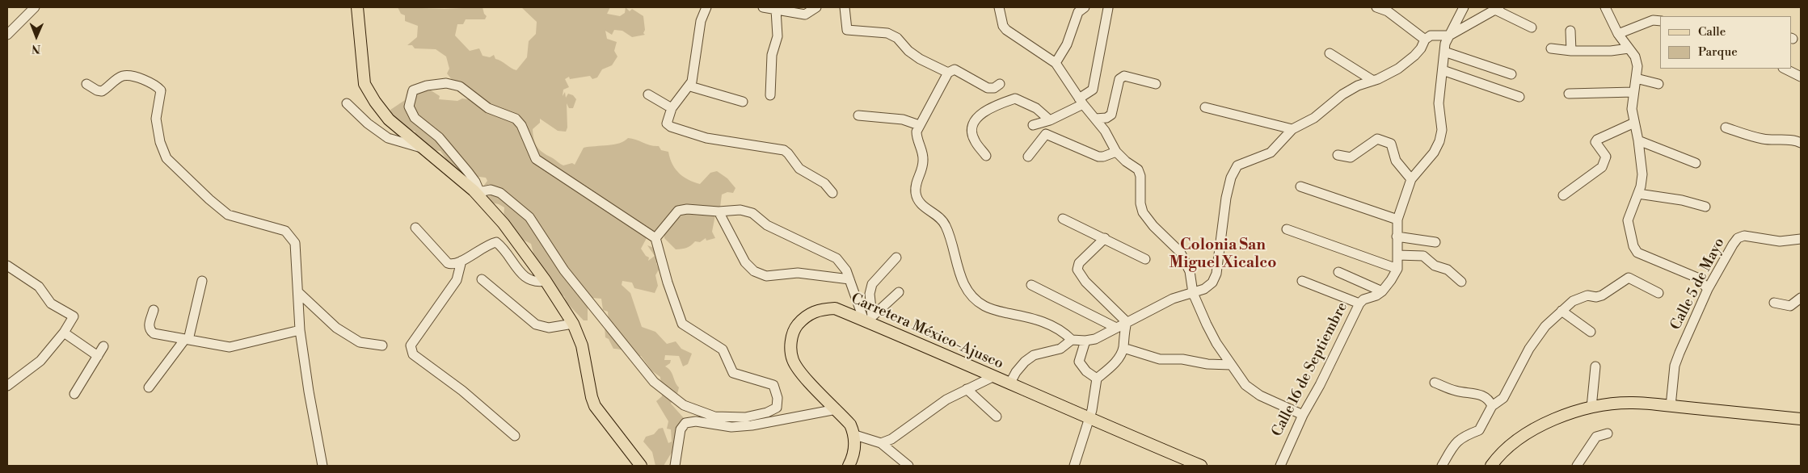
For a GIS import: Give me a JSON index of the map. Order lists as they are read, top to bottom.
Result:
{
  "streets": {
    "main road": ["Carretera México-Ajusco"],
    "street": ["Calle 5 de Mayo", "Calle 16 de Septiembre"]
  },
  "districts": ["Colonia San Miguel Xicalco"],
  "legend": ["Calle", "Parque"],
  "north": "bottom"
}
